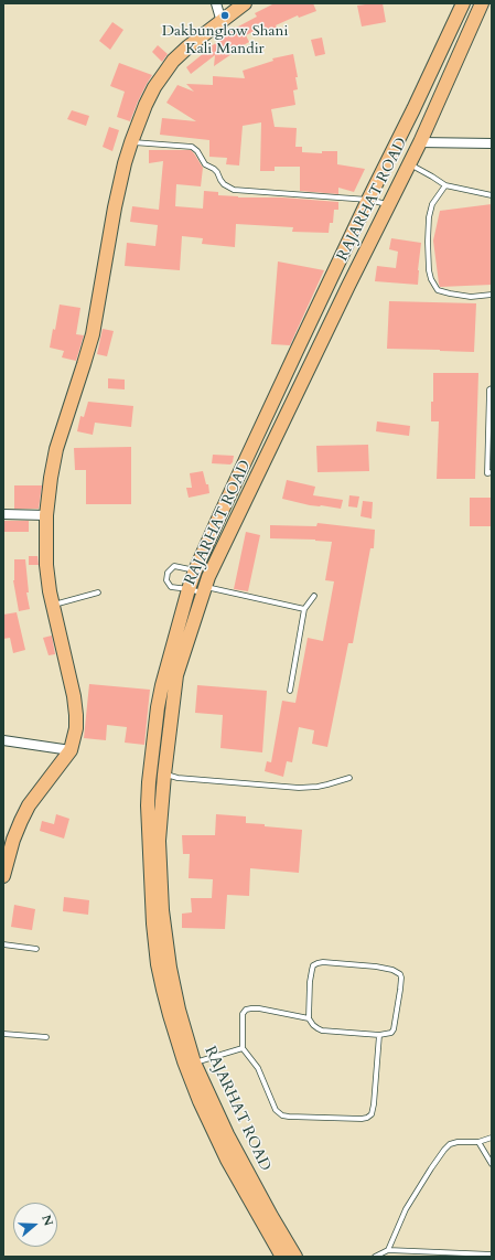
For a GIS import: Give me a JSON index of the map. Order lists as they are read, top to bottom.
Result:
{
  "streets": {
    "main road": ["RAJARHAT ROAD"]
  },
  "places": ["Dakbunglow Shani Kali Mandir"],
  "north": "right"
}
